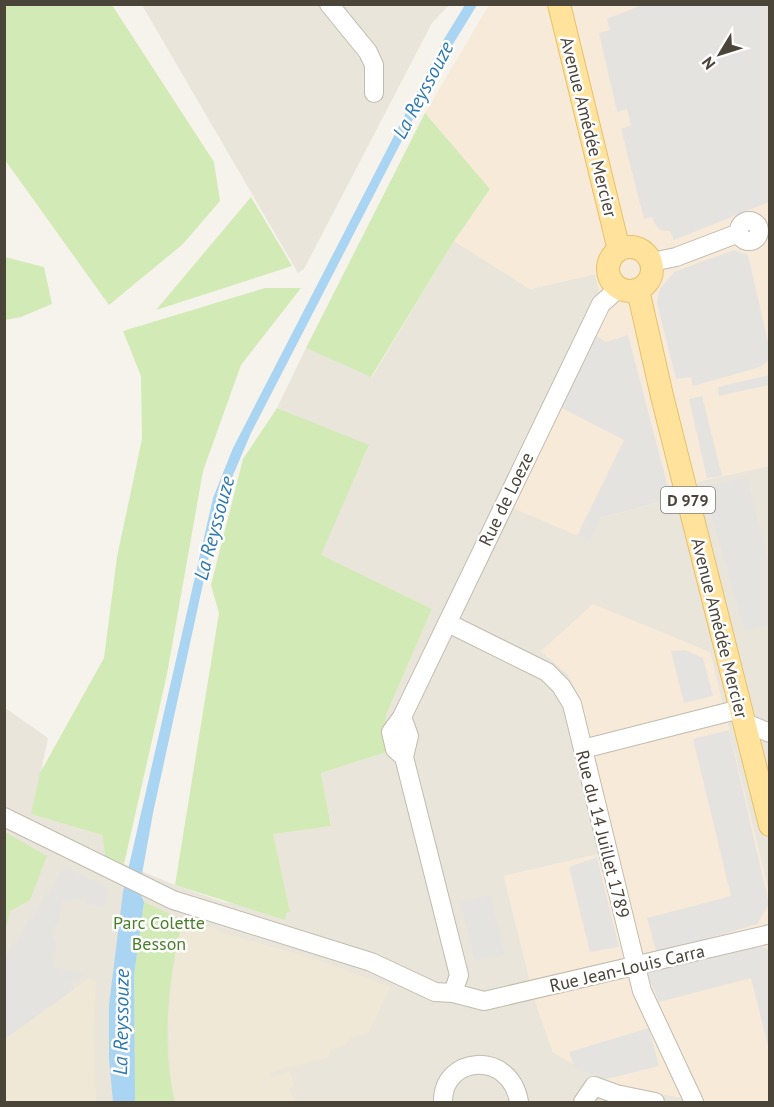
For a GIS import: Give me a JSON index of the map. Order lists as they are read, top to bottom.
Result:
{
  "streets": {
    "main road": ["Avenue Amédée Mercier", "D 979"],
    "street": ["Rue de Loeze", "Rue du 14 Juillet 1789", "Rue Jean-Louis Carra"]
  },
  "crossings": [
    ["Avenue Amédée Mercier", "Rue de Loeze"],
    ["Rue de Loeze", "Rue du 14 Juillet 1789"],
    ["Rue de Loeze", "Rue Jean-Louis Carra"],
    ["Rue du 14 Juillet 1789", "Rue Jean-Louis Carra"]
  ],
  "water": ["La Reyssouze"],
  "parks": ["Parc Colette Besson"],
  "north": "bottom left"
}
